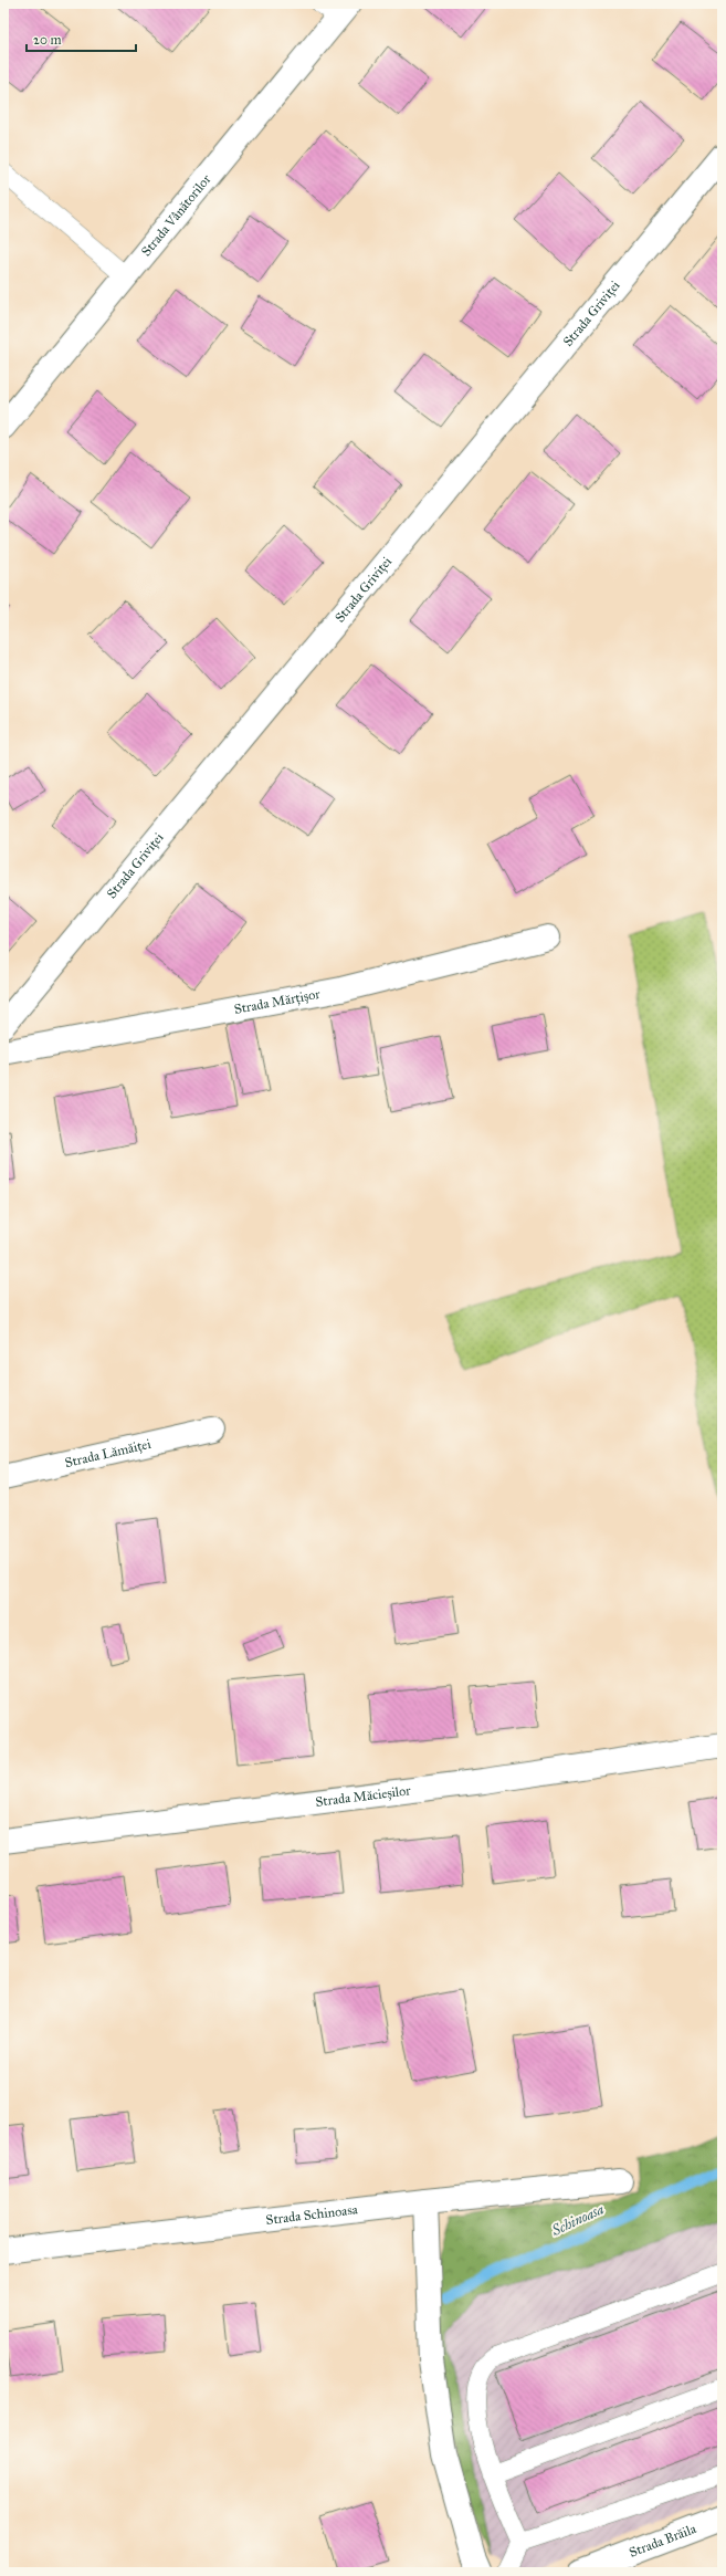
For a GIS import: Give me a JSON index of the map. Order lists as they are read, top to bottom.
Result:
{
  "streets": {
    "street": [
      "Strada Vânătorilor",
      "Strada Griviței",
      "Strada Mărțișor",
      "Strada Lămăiței",
      "Strada Măcieșilor",
      "Strada Schinoasa",
      "Strada Brăila"
    ]
  },
  "water": ["Schinoasa"],
  "scale_bar": "20 m"
}
